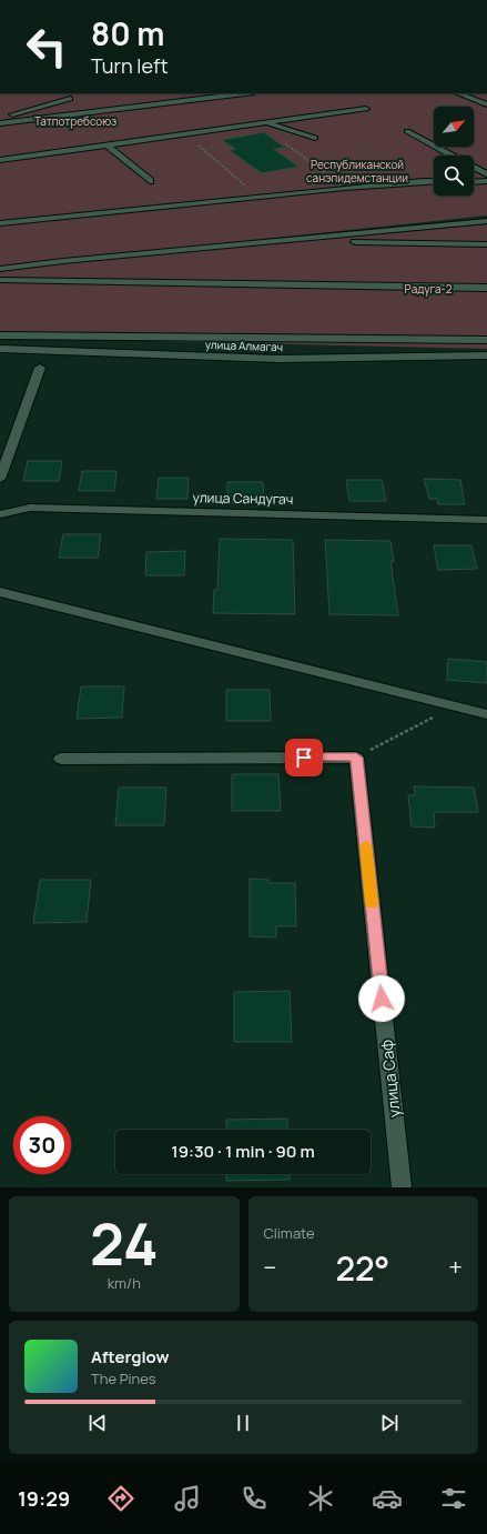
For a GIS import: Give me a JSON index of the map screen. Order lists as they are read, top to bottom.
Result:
{
  "streets": {
    "street": ["улица Алмагач", "улица Сандугач", "улица Саф"]
  },
  "parks": ["Татпотребсоюз", "Республиканской санэпидемстанции", "Радуга-2"],
  "north": "top right",
  "page": {
    "turn": ["80 m", "Turn left"],
    "limit": "30",
    "trip": "19:30 · 1 min · 90 m",
    "tile": [
      ["24", "km/h"],
      "Climate"
    ],
    "heat": ["−", "22°", "+"],
    "song": ["Afterglow", "The Pines"],
    "tabs": "19:29"
  }
}
